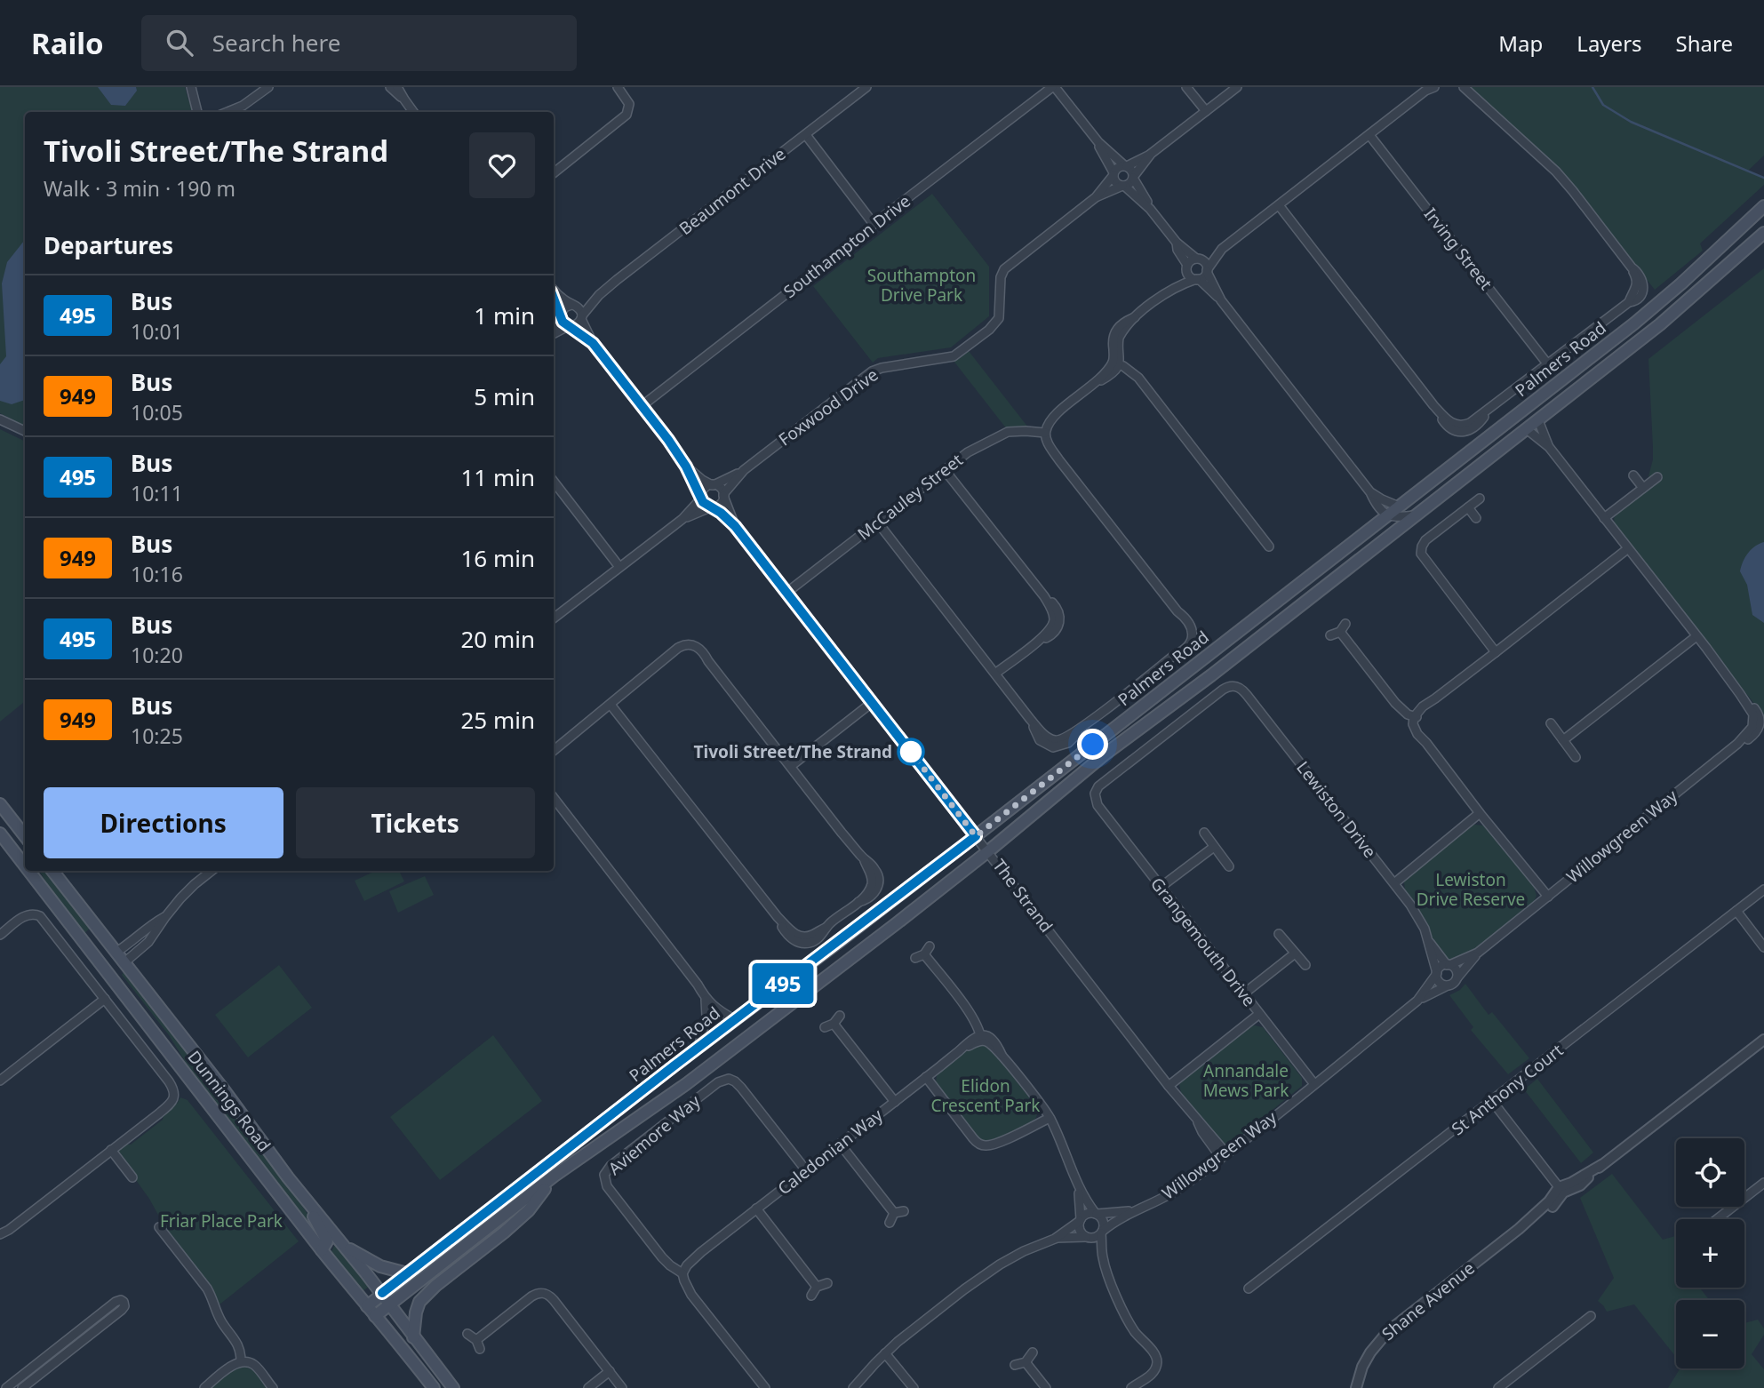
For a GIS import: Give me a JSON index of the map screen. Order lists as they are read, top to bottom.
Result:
{
  "streets": {
    "main road": ["Palmers Road", "Dunnings Road"],
    "street": [
      "Beaumont Drive",
      "Southampton Drive",
      "Irving Street",
      "Foxwood Drive",
      "McCauley Street",
      "Lewiston Drive",
      "Willowgreen Way",
      "The Strand",
      "Grangemouth Drive",
      "St Anthony Court",
      "Aviemore Way",
      "Caledonian Way",
      "Shane Avenue"
    ]
  },
  "crossings": [
    ["Palmers Road", "Willowgreen Way"],
    ["Palmers Road", "The Strand"],
    ["Palmers Road", "Dunnings Road"],
    ["Foxwood Drive", "The Strand"],
    ["McCauley Street", "The Strand"],
    ["Lewiston Drive", "Willowgreen Way"],
    ["Lewiston Drive", "Grangemouth Drive"],
    ["Willowgreen Way", "The Strand"],
    ["Willowgreen Way", "Grangemouth Drive"],
    ["Aviemore Way", "Caledonian Way"]
  ],
  "parks": [
    "Southampton Drive Park",
    "Lewiston Drive Reserve",
    "Annandale Mews Park",
    "Elidon Crescent Park",
    "Friar Place Park"
  ],
  "places": ["Tivoli Street/The Strand"],
  "lines": ["bus line 495"],
  "page": {
    "header": "Railo",
    "search": "Search here",
    "nav": ["Map", "Layers", "Share"],
    "on_map": "495",
    "heading": [
      ["Tivoli Street/The Strand", "Walk · 3 min · 190 m"],
      "Departures"
    ],
    "list": [
      {
        "mark": "495",
        "name": "Bus",
        "note": "10:01",
        "value": "1 min"
      },
      {
        "mark": "949",
        "name": "Bus",
        "note": "10:05",
        "value": "5 min"
      },
      {
        "mark": "495",
        "name": "Bus",
        "note": "10:11",
        "value": "11 min"
      },
      {
        "mark": "949",
        "name": "Bus",
        "note": "10:16",
        "value": "16 min"
      },
      {
        "mark": "495",
        "name": "Bus",
        "note": "10:20",
        "value": "20 min"
      },
      {
        "mark": "949",
        "name": "Bus",
        "note": "10:25",
        "value": "25 min"
      }
    ],
    "buttons": ["Directions", "Tickets"],
    "map_buttons": ["+", "−"]
  }
}
